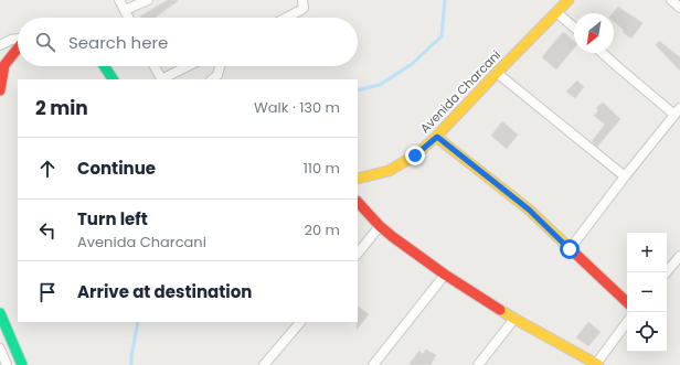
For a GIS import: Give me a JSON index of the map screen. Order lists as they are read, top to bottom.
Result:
{
  "streets": {
    "street": ["Avenida Charcani"]
  },
  "north": "bottom left",
  "page": {
    "search": "Search here",
    "heading": ["2 min", "Walk · 130 m"],
    "list": [
      ["Continue", "110 m"],
      ["Turn left", "Avenida Charcani", "20 m"],
      "Arrive at destination"
    ],
    "map_buttons": ["+", "−"]
  }
}
